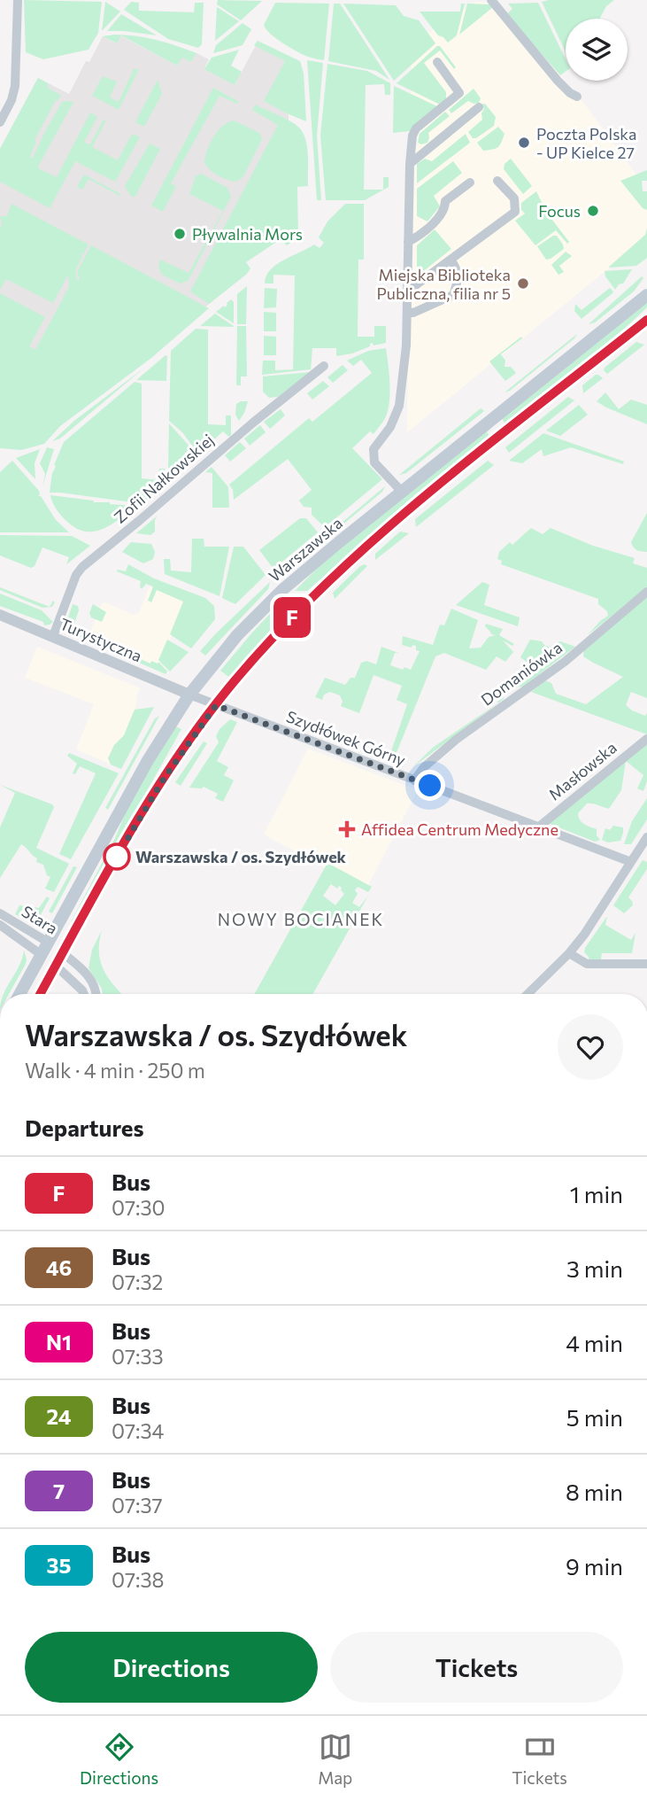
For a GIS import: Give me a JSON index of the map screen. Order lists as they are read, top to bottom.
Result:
{
  "streets": {
    "main road": ["Warszawska"],
    "street": [
      "Zofii Nałkowskiej",
      "Turystyczna",
      "Domaniówka",
      "Szydłówek Górny",
      "Masłowska",
      "Stara"
    ]
  },
  "crossings": [
    ["Zofii Nałkowskiej", "Turystyczna"],
    ["Warszawska", "Turystyczna"],
    ["Warszawska", "Szydłówek Górny"],
    ["Warszawska", "Stara"],
    ["Turystyczna", "Szydłówek Górny"],
    ["Domaniówka", "Szydłówek Górny"],
    ["Szydłówek Górny", "Masłowska"]
  ],
  "districts": ["NOWY BOCIANEK"],
  "places": {
    "other": [
      "Poczta Polska - UP Kielce 27",
      "Focus",
      "Pływalnia Mors",
      "Miejska Biblioteka Publiczna, filia nr 5",
      "Warszawska / os. Szydłówek"
    ],
    "health": ["Affidea Centrum Medyczne"]
  },
  "lines": ["bus line F"],
  "page": {
    "on_map": "F",
    "heading": [
      ["Warszawska / os. Szydłówek", "Walk · 4 min · 250 m"],
      "Departures"
    ],
    "list": [
      {
        "mark": "F",
        "name": "Bus",
        "note": "07:30",
        "value": "1 min"
      },
      {
        "mark": "46",
        "name": "Bus",
        "note": "07:32",
        "value": "3 min"
      },
      {
        "mark": "N1",
        "name": "Bus",
        "note": "07:33",
        "value": "4 min"
      },
      {
        "mark": "24",
        "name": "Bus",
        "note": "07:34",
        "value": "5 min"
      },
      {
        "mark": "7",
        "name": "Bus",
        "note": "07:37",
        "value": "8 min"
      },
      {
        "mark": "35",
        "name": "Bus",
        "note": "07:38",
        "value": "9 min"
      }
    ],
    "buttons": ["Directions", "Tickets"],
    "tabs": ["Directions", "Map", "Tickets"]
  }
}
